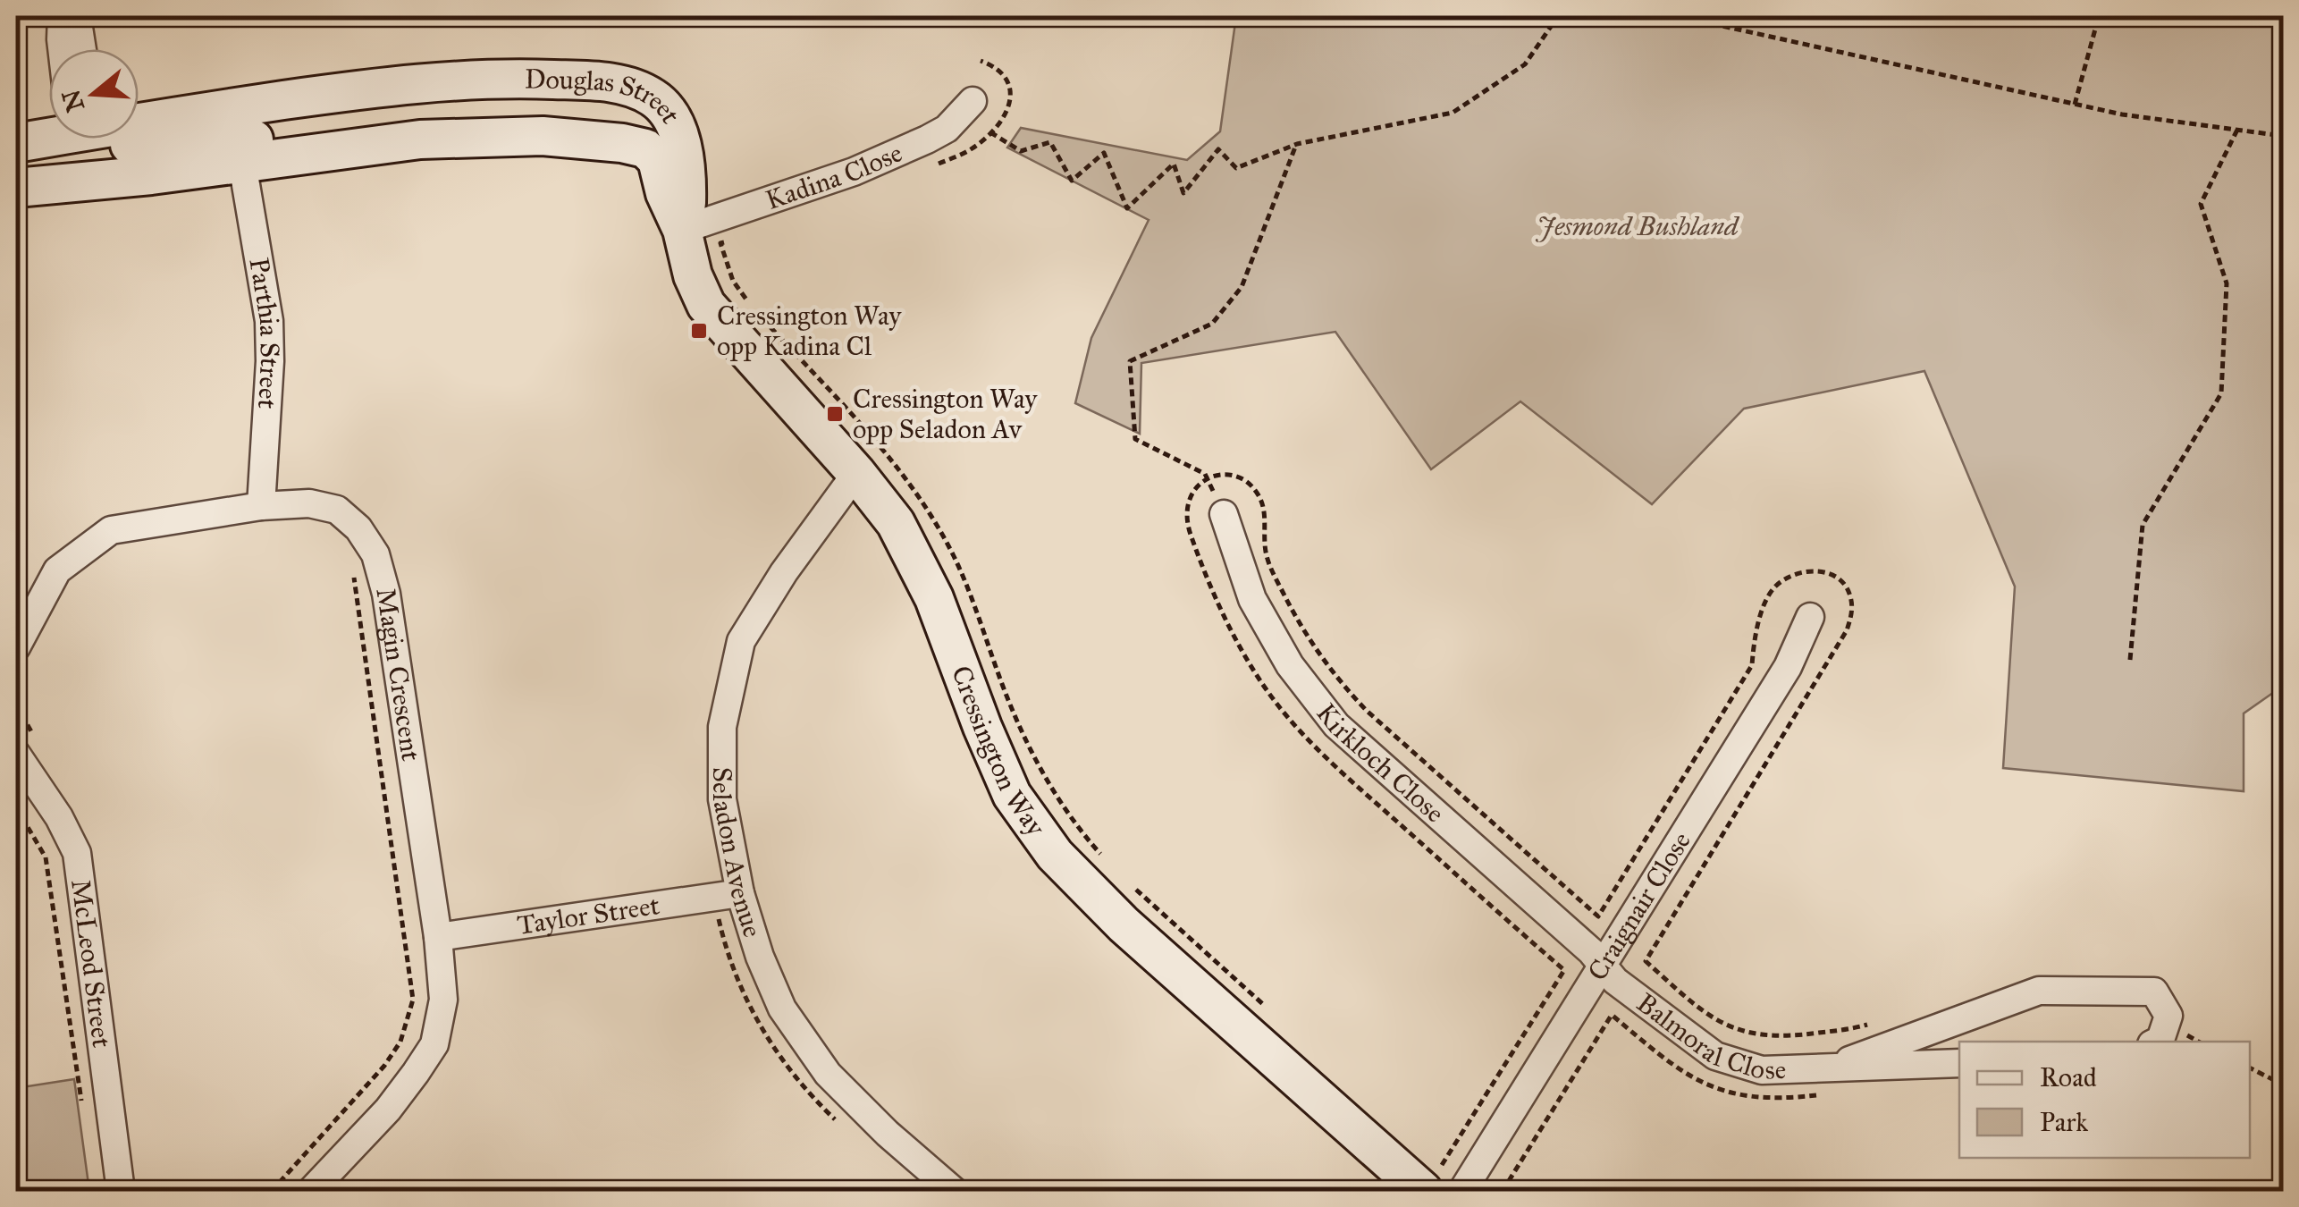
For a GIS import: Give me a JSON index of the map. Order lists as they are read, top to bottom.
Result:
{
  "streets": {
    "street": [
      "Douglas Street",
      "Kadina Close",
      "Parthia Street",
      "Magin Crescent",
      "Cressington Way",
      "Kirkloch Close",
      "Seladon Avenue",
      "Craignair Close",
      "Taylor Street",
      "McLeod Street",
      "Balmoral Close"
    ]
  },
  "crossings": [
    ["Douglas Street", "Kadina Close"],
    ["Douglas Street", "Parthia Street"],
    ["Douglas Street", "Cressington Way"],
    ["Kadina Close", "Cressington Way"],
    ["Parthia Street", "Magin Crescent"],
    ["Magin Crescent", "Taylor Street"],
    ["Cressington Way", "Seladon Avenue"],
    ["Kirkloch Close", "Craignair Close"],
    ["Kirkloch Close", "Balmoral Close"],
    ["Seladon Avenue", "Taylor Street"],
    ["Craignair Close", "Balmoral Close"]
  ],
  "parks": ["Jesmond Bushland"],
  "places": {
    "transit": ["Cressington Way opp Kadina Cl", "Cressington Way opp Seladon Av"]
  },
  "legend": ["Road", "Park"],
  "north": "left"
}
